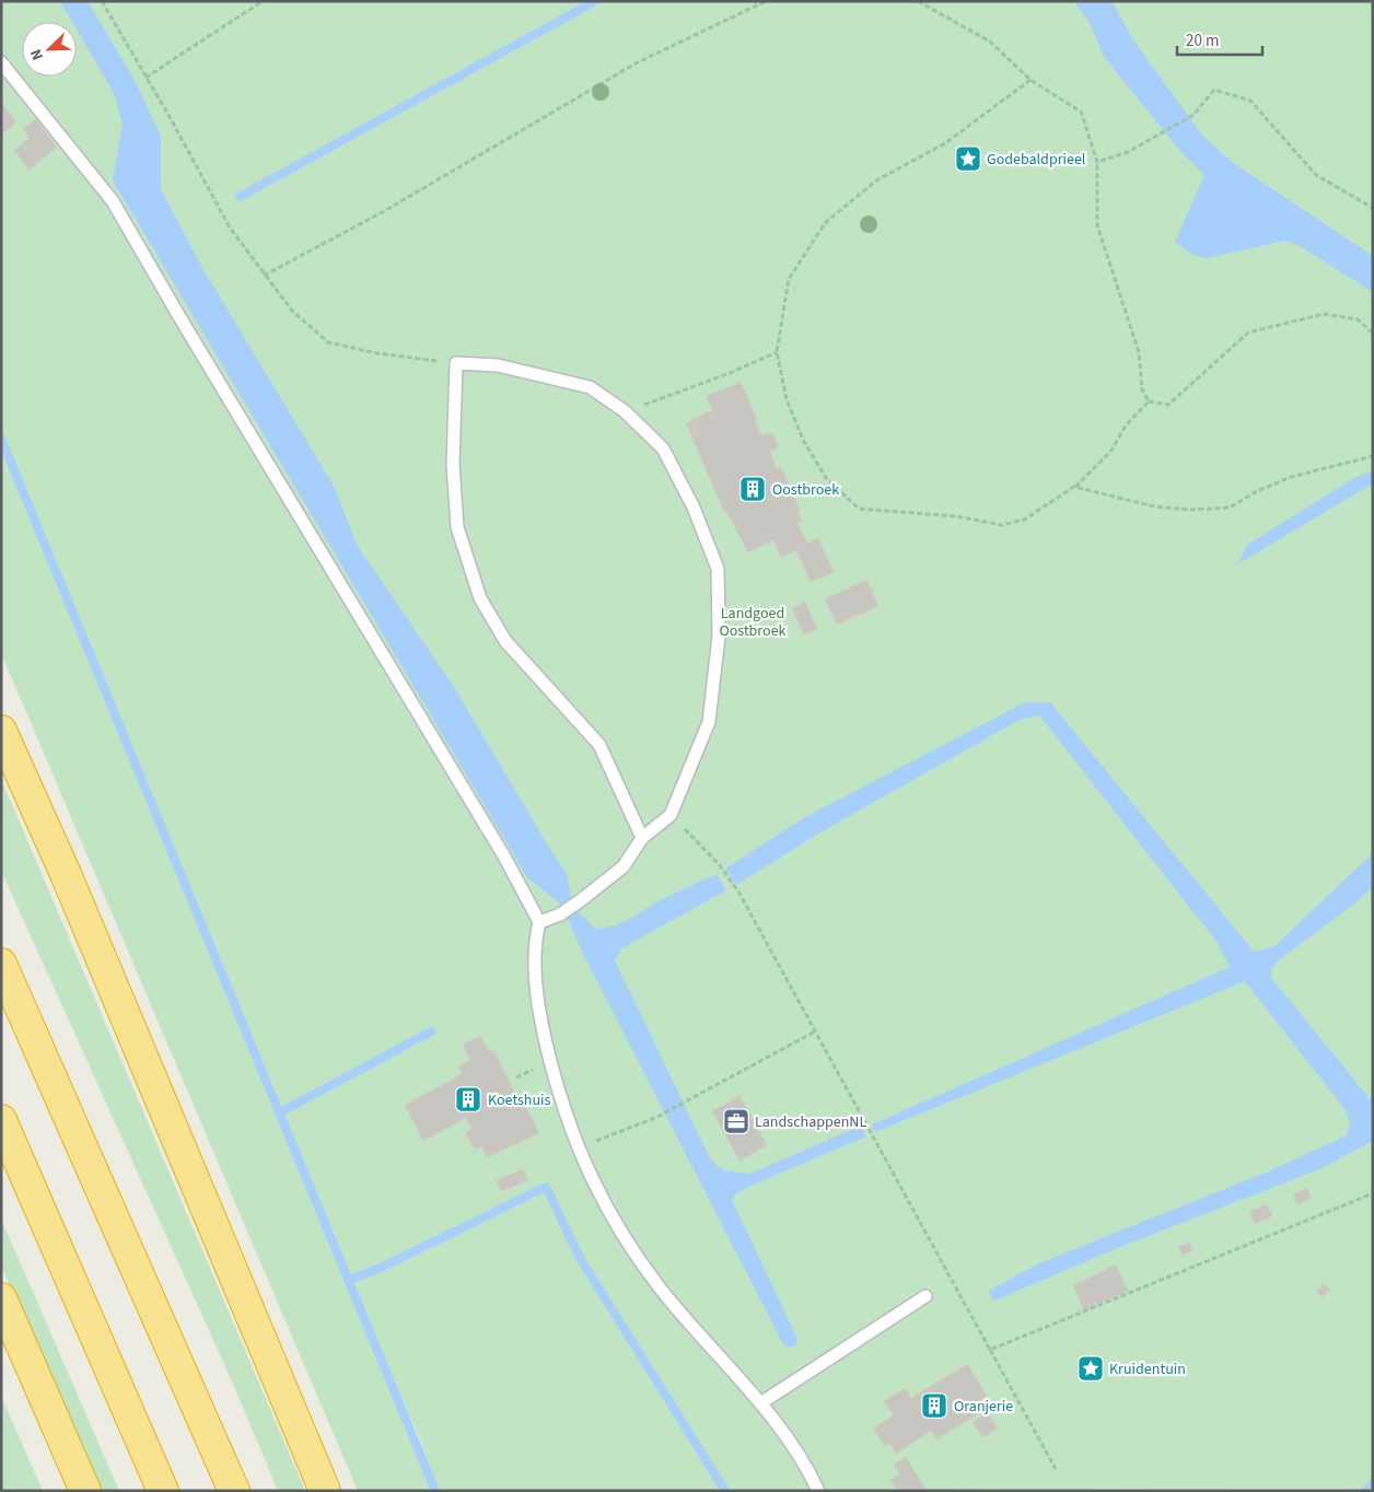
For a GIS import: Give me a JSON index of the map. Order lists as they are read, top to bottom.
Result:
{
  "parks": ["Landgoed Oostbroek"],
  "places": {
    "place": ["Godebaldprieel", "Kruidentuin"],
    "building": ["Oostbroek", "Koetshuis", "Oranjerie"],
    "office": ["LandschappenNL"]
  },
  "scale_bar": "20 m",
  "north": "bottom left"
}
